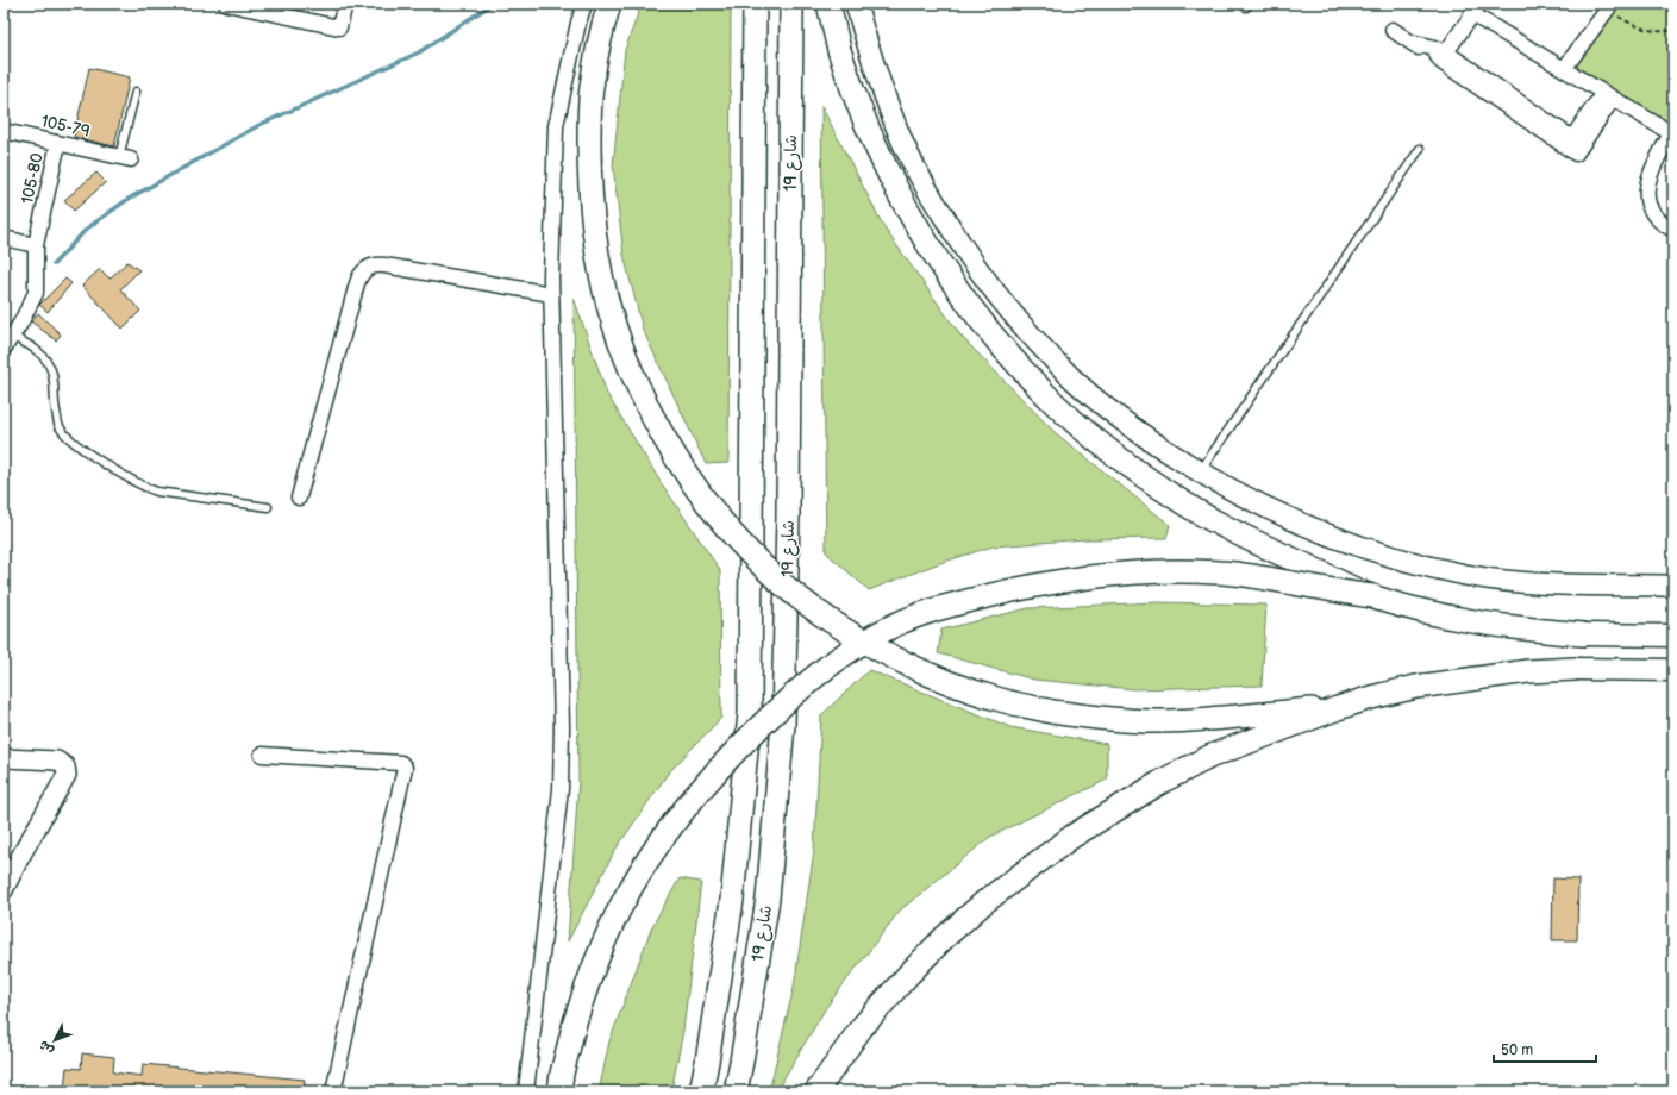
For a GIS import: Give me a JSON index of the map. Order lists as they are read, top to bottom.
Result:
{
  "streets": {
    "highway": ["شارع 19"],
    "street": ["105-79", "105-80"]
  },
  "crossings": [
    ["105-79", "105-80"]
  ],
  "scale_bar": "50 m",
  "north": "bottom left"
}
